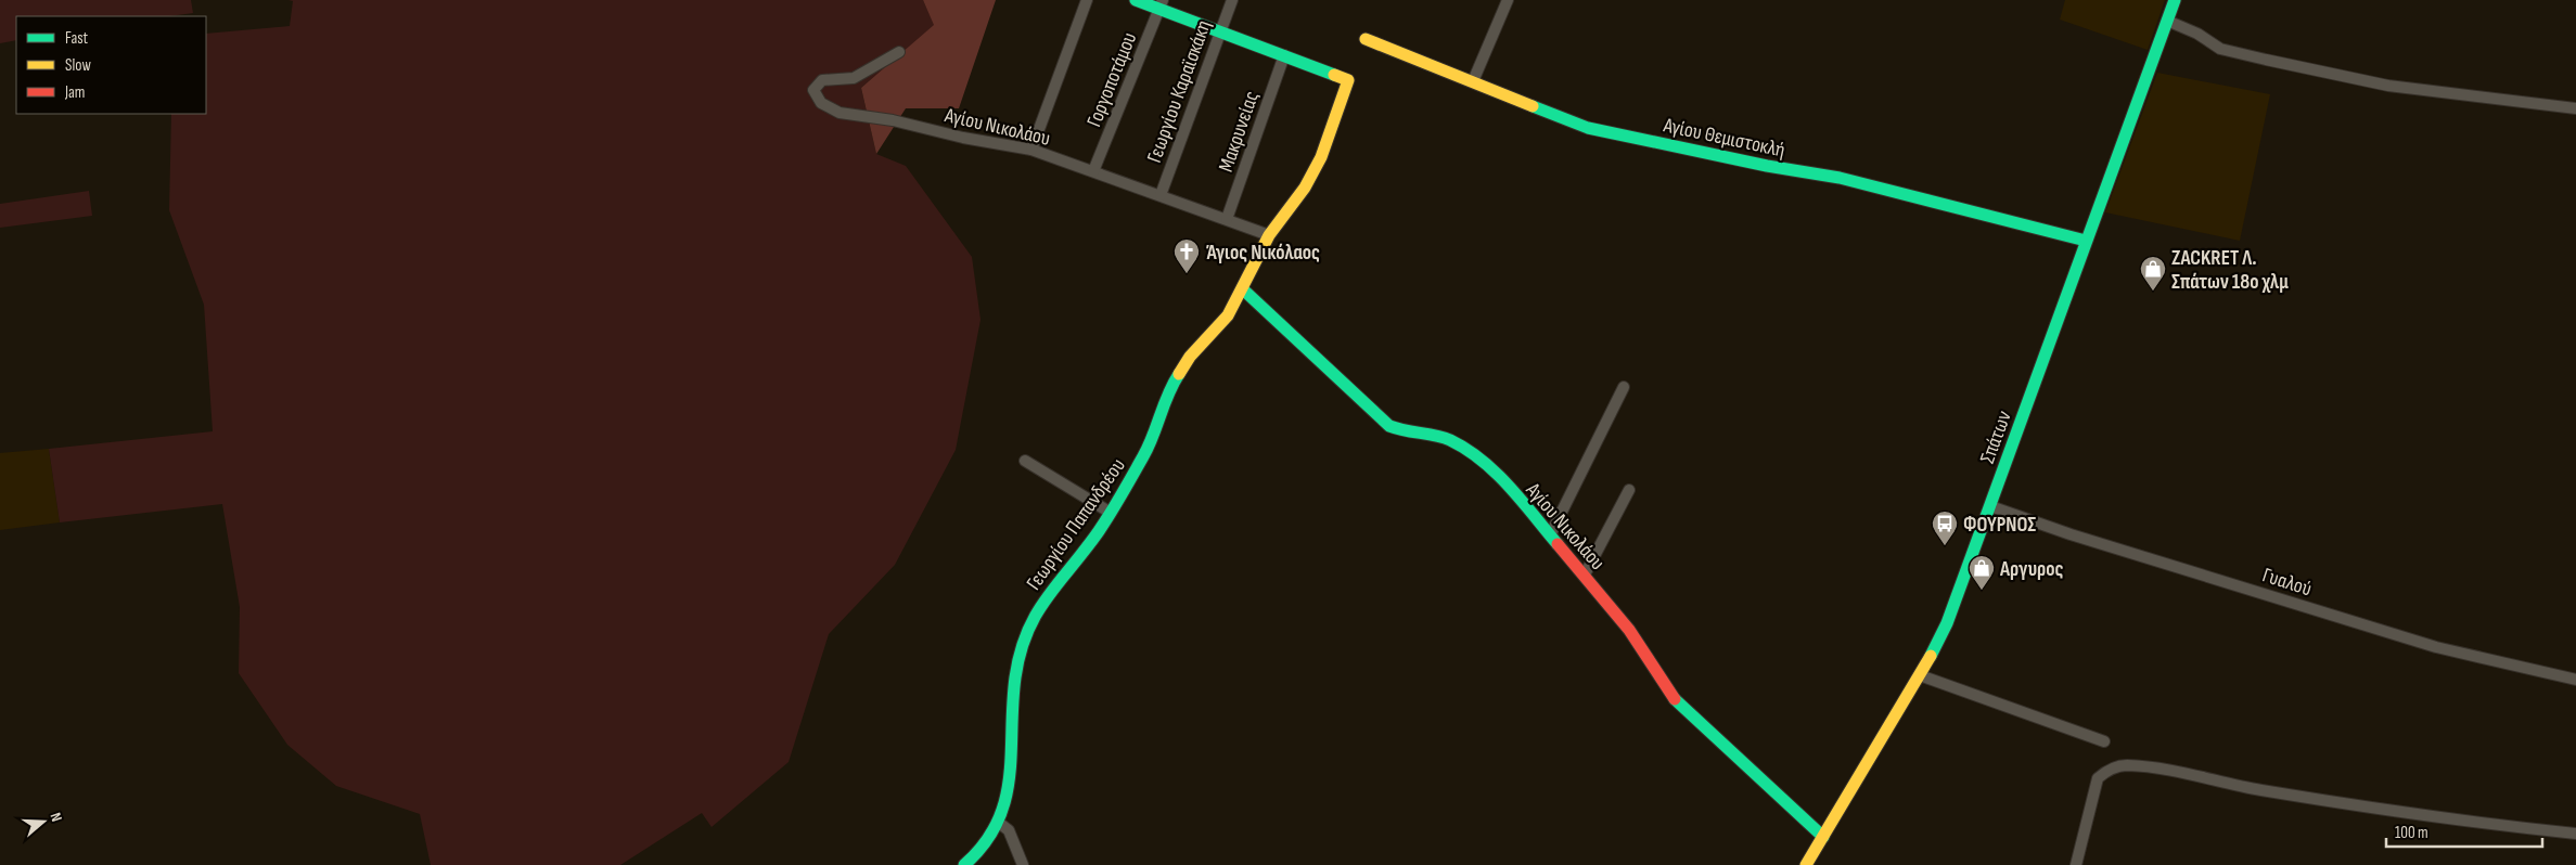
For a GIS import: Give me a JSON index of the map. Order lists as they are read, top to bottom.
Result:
{
  "streets": {
    "street": [
      "Γοργοποτάμου",
      "Γεωργίου Καραϊσκάκη",
      "Αγίου Νικολάου",
      "Μακρυνείας",
      "Αγίου Θεμιστοκλή",
      "Σπάτων",
      "Γεωργίου Παπανδρέου",
      "Γυαλού"
    ]
  },
  "crossings": [
    ["Γοργοποτάμου", "Αγίου Νικολάου"],
    ["Γεωργίου Καραϊσκάκη", "Αγίου Νικολάου"],
    ["Αγίου Νικολάου", "Μακρυνείας"],
    ["Αγίου Νικολάου", "Σπάτων"],
    ["Αγίου Νικολάου", "Γεωργίου Παπανδρέου"],
    ["Μακρυνείας", "Γεωργίου Παπανδρέου"],
    ["Αγίου Θεμιστοκλή", "Σπάτων"],
    ["Σπάτων", "Γυαλού"]
  ],
  "places": {
    "church": ["Άγιος Νικόλαος"],
    "shop": ["ZACKRET Λ. Σπάτων 18ο χλμ", "Αργυρος"],
    "bus stop": ["ΦΟΥΡΝΟΣ"]
  },
  "legend": ["Fast", "Slow", "Jam"],
  "scale_bar": "100 m",
  "north": "right"
}
